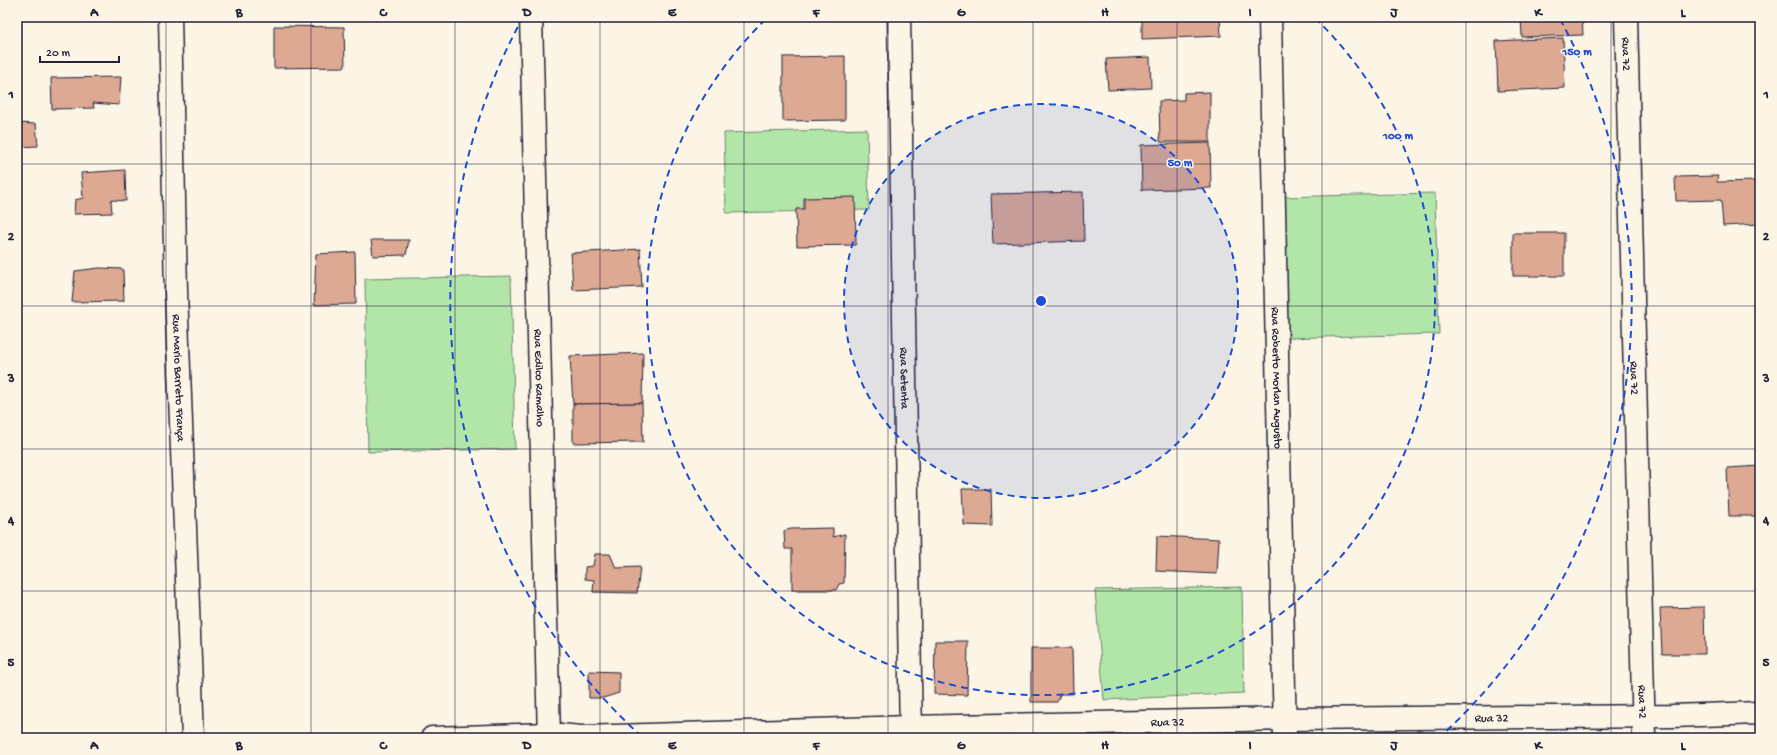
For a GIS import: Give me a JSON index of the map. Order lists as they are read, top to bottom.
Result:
{
  "streets": {
    "street": [
      "Rua 72",
      "Rua Roberto Morlan Augusto",
      "Rua Mario Barreto França",
      "Rua Edilco Ramalho",
      "Rua Setenta",
      "Rua 32"
    ]
  },
  "crossings": [
    ["Rua 72", "Rua 32"],
    ["Rua Roberto Morlan Augusto", "Rua 32"],
    ["Rua Edilco Ramalho", "Rua 32"],
    ["Rua Setenta", "Rua 32"]
  ],
  "scale_bar": "20 m",
  "grid": {
    "columns": [
      "A",
      "B",
      "C",
      "D",
      "E",
      "F",
      "G",
      "H",
      "I",
      "J",
      "K",
      "L"
    ],
    "rows": [
      "1",
      "2",
      "3",
      "4",
      "5"
    ]
  },
  "rings": ["150 m", "100 m", "50 m"]
}
